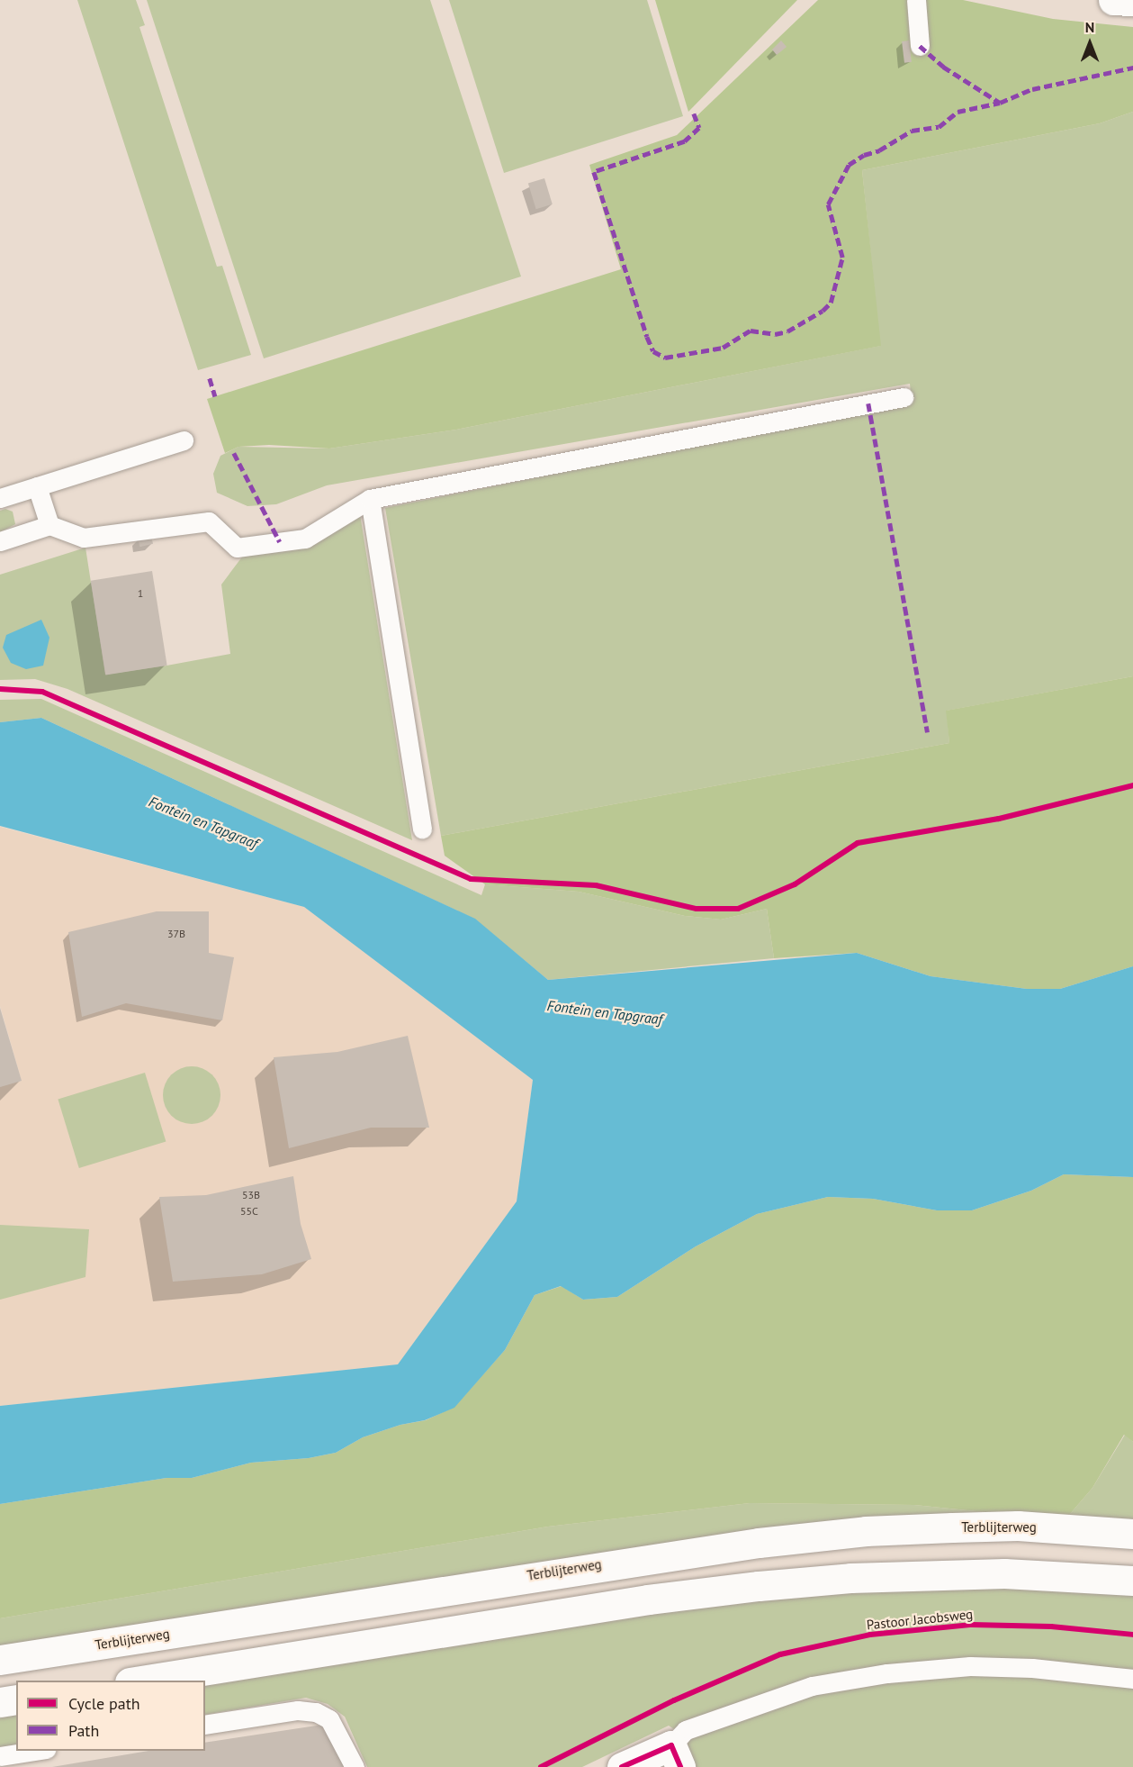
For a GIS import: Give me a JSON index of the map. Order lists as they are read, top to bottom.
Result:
{
  "streets": {
    "main road": ["Terblijterweg"],
    "cycle path": ["Pastoor Jacobsweg"]
  },
  "water": ["Fontein en Tapgraaf"],
  "house_numbers": [
    "1",
    "37B",
    "53B",
    "55C"
  ],
  "legend": ["Cycle path", "Path"],
  "north": "top"
}
